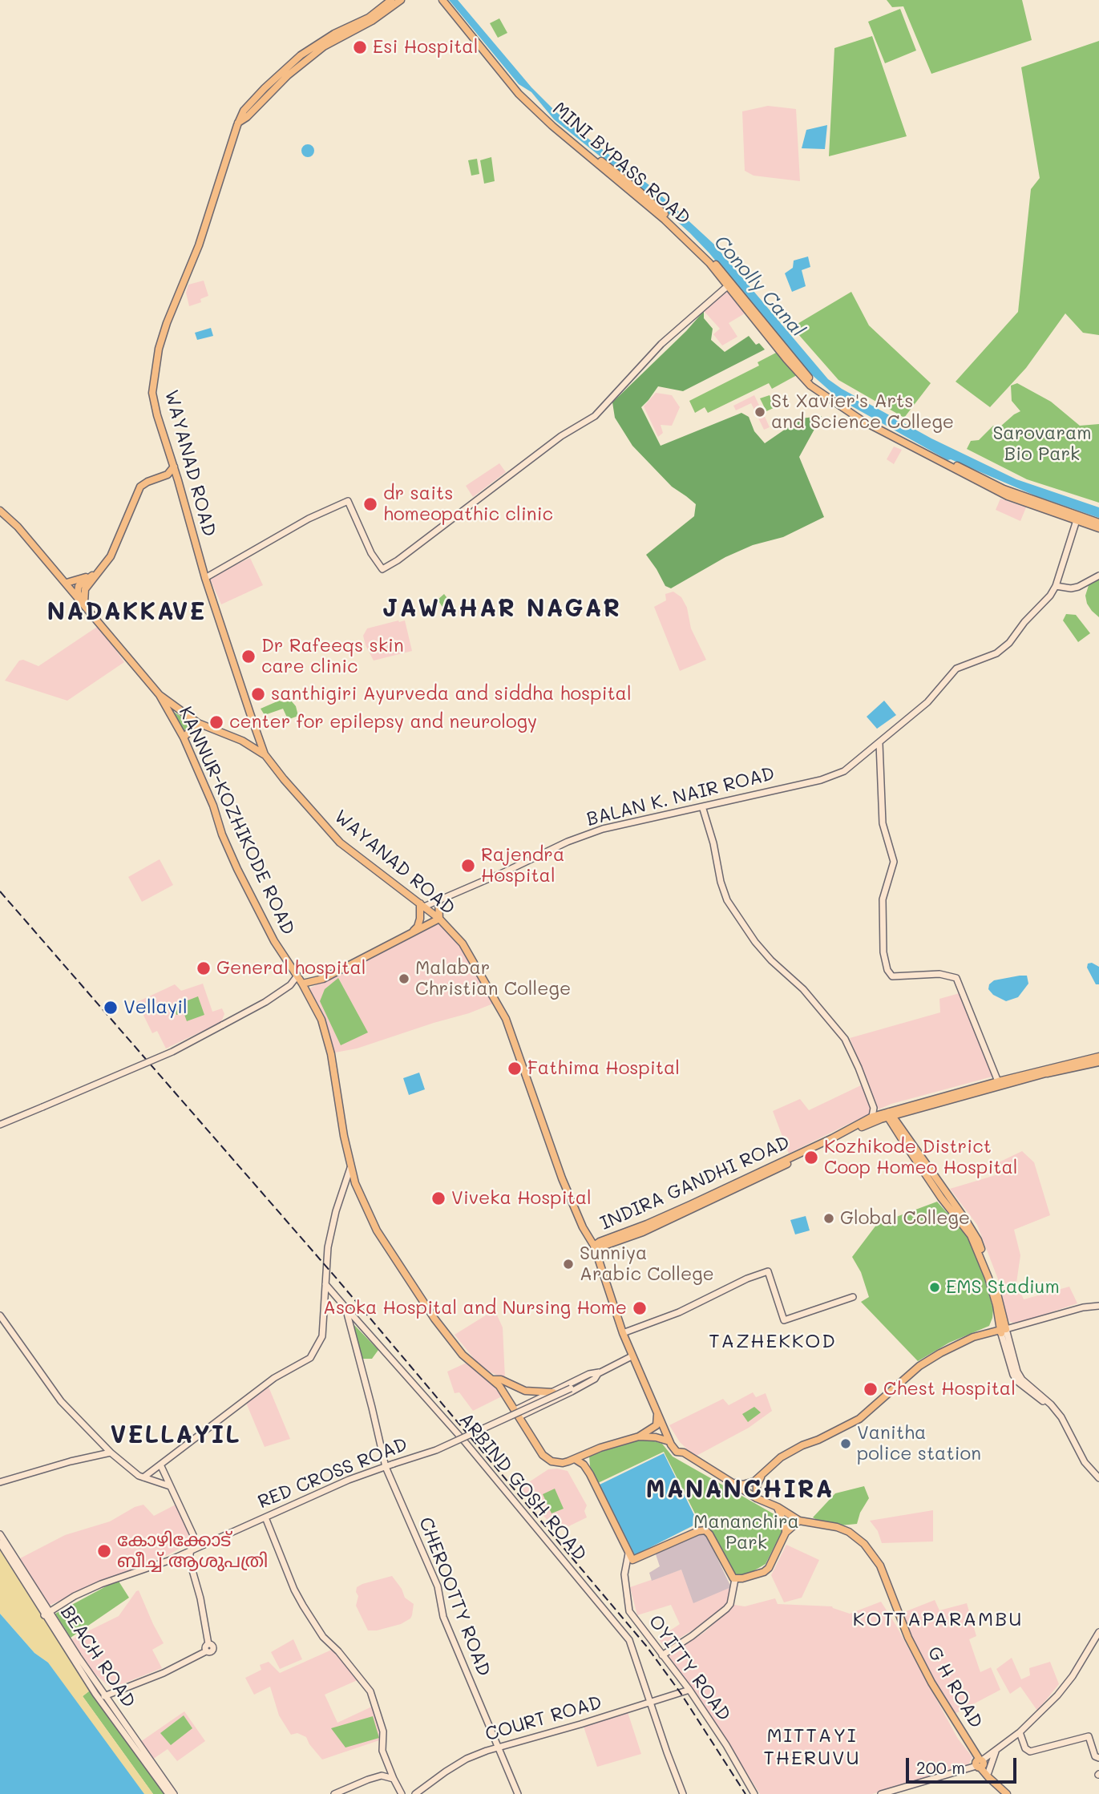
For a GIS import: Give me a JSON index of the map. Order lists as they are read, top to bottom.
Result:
{
  "streets": {
    "main road": [
      "MINI BYPASS ROAD",
      "WAYANAD ROAD",
      "KANNUR-KOZHIKODE ROAD",
      "INDIRA GANDHI ROAD",
      "G H ROAD"
    ],
    "street": [
      "BALAN K. NAIR ROAD",
      "RED CROSS ROAD",
      "ARBIND GOSH ROAD",
      "CHEROOTTY ROAD",
      "BEACH ROAD",
      "OYITTY ROAD",
      "COURT ROAD"
    ]
  },
  "crossings": [
    ["WAYANAD ROAD", "BALAN K. NAIR ROAD"],
    ["WAYANAD ROAD", "INDIRA GANDHI ROAD"],
    ["WAYANAD ROAD", "RED CROSS ROAD"],
    ["RED CROSS ROAD", "CHEROOTTY ROAD"],
    ["RED CROSS ROAD", "BEACH ROAD"],
    ["ARBIND GOSH ROAD", "CHEROOTTY ROAD"],
    ["ARBIND GOSH ROAD", "COURT ROAD"],
    ["CHEROOTTY ROAD", "COURT ROAD"],
    ["OYITTY ROAD", "COURT ROAD"]
  ],
  "districts": [
    "JAWAHAR NAGAR",
    "NADAKKAVE",
    "TAZHEKKOD",
    "VELLAYIL",
    "MANANCHIRA",
    "KOTTAPARAMBU",
    "MITTAYI THERUVU"
  ],
  "water": ["Conolly Canal"],
  "parks": ["Sarovaram Bio Park", "Mananchira Park"],
  "places": [
    "Esi Hospital",
    "St Xavier's Arts and Science College",
    "dr saits homeopathic clinic",
    "Dr Rafeeqs skin care clinic",
    "santhigiri Ayurveda and siddha hospital",
    "center for epilepsy and neurology",
    "Rajendra Hospital",
    "General hospital",
    "Malabar Christian College",
    "Vellayil",
    "Fathima Hospital",
    "Kozhikode District Coop Homeo Hospital",
    "Viveka Hospital",
    "Global College",
    "Sunniya Arabic College",
    "EMS Stadium",
    "Asoka Hospital and Nursing Home",
    "Chest Hospital",
    "Vanitha police station",
    "കോഴിക്കോട് ബീച്ച് ആശുപത്രി"
  ],
  "scale_bar": "200 m"
}
